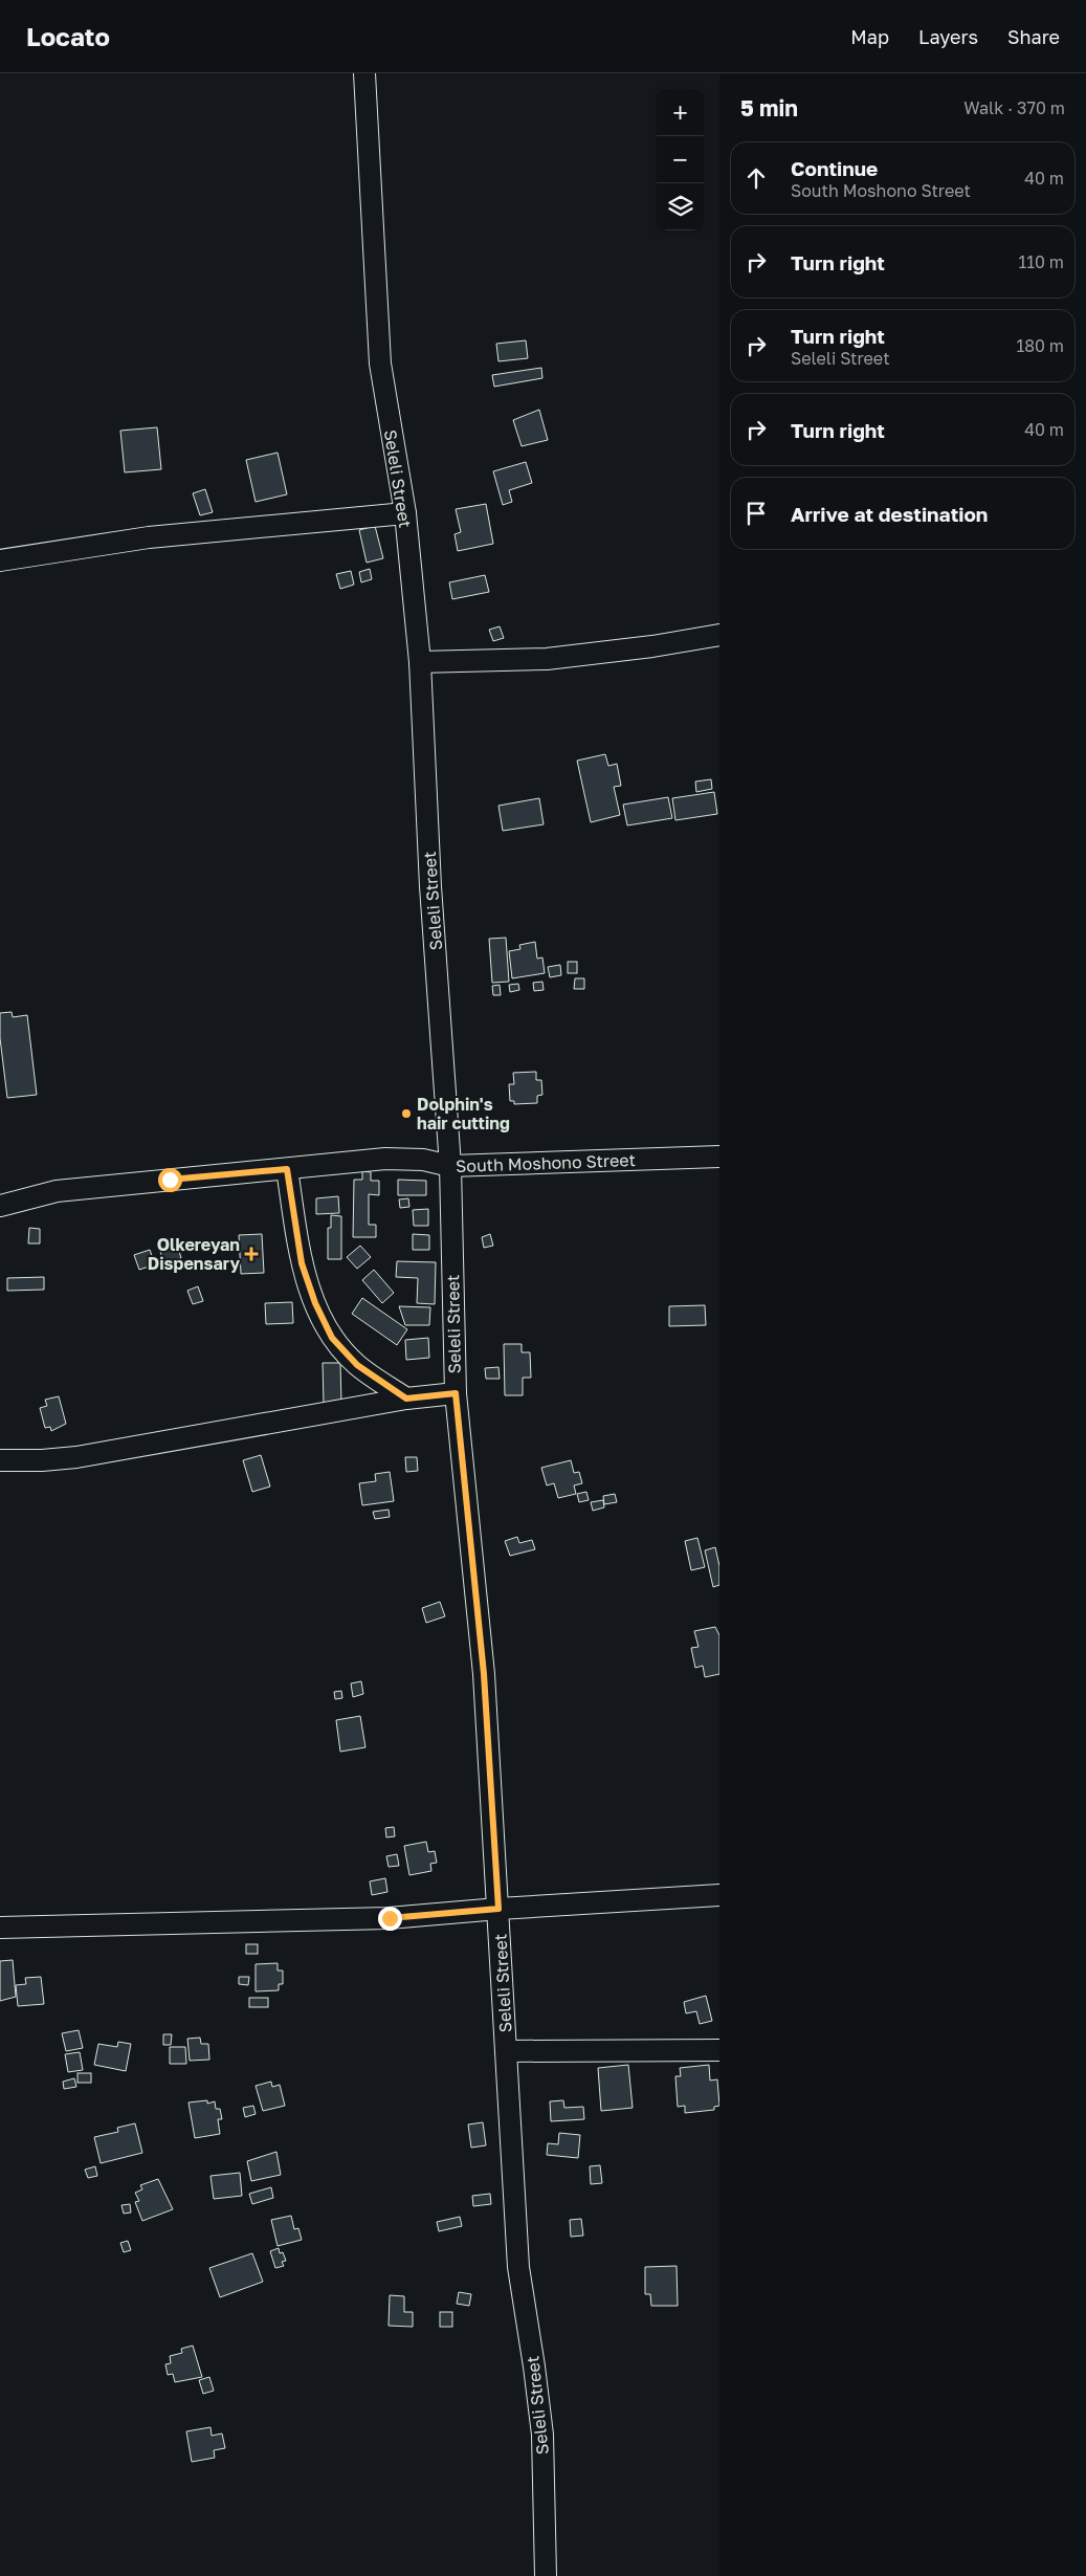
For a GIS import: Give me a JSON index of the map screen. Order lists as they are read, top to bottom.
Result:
{
  "streets": {
    "street": ["Seleli Street", "South Moshono Street"]
  },
  "crossings": [
    ["Seleli Street", "South Moshono Street"]
  ],
  "places": {
    "other": ["Dolphin's hair cutting"],
    "health": ["Olkereyan Dispensary"]
  },
  "page": {
    "header": "Locato",
    "nav": ["Map", "Layers", "Share"],
    "heading": ["5 min", "Walk · 370 m"],
    "map_buttons": ["+", "−"],
    "list": [
      ["Continue", "South Moshono Street", "40 m"],
      ["Turn right", "110 m"],
      ["Turn right", "Seleli Street", "180 m"],
      ["Turn right", "40 m"],
      "Arrive at destination"
    ]
  }
}
